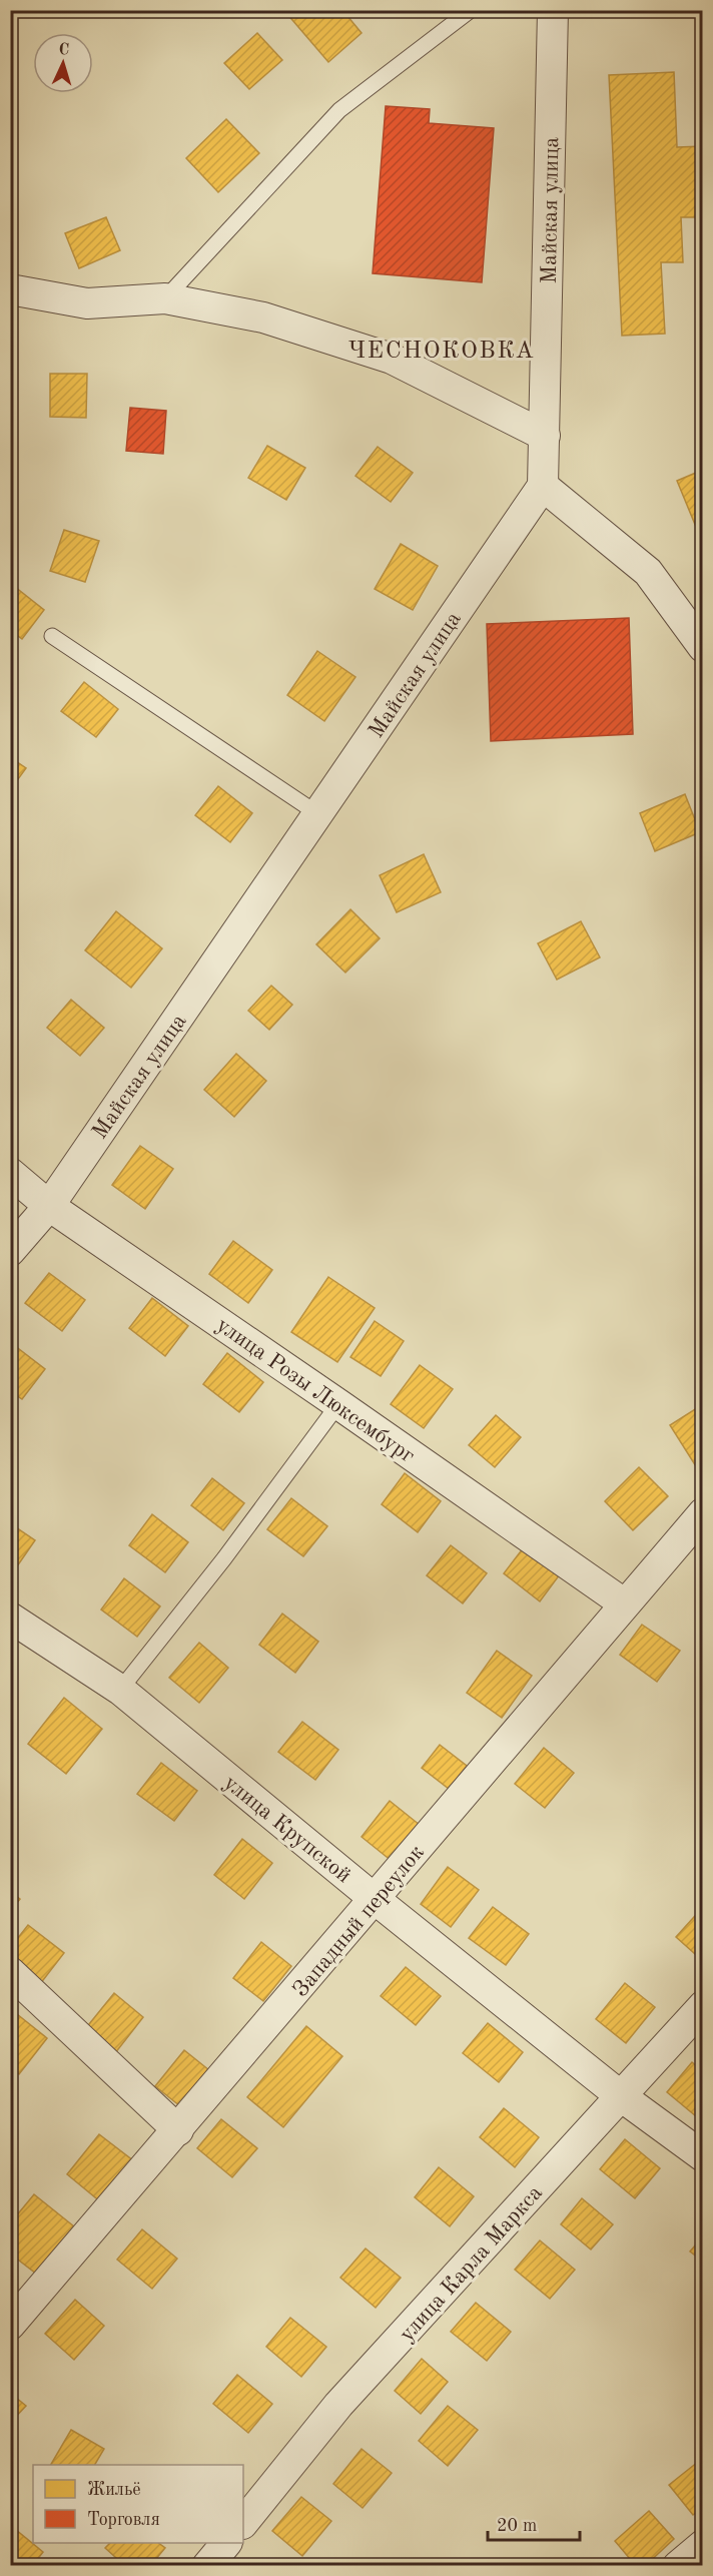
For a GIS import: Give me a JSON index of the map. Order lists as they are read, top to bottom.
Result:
{
  "streets": {
    "street": [
      "Майская улица",
      "улица Розы Люксембург",
      "улица Крупской",
      "Западный переулок",
      "улица Карла Маркса"
    ]
  },
  "crossings": [
    ["Майская улица", "улица Розы Люксембург"],
    ["улица Розы Люксембург", "Западный переулок"],
    ["улица Крупской", "Западный переулок"],
    ["улица Крупской", "улица Карла Маркса"]
  ],
  "districts": ["ЧЕСНОКОВКА"],
  "legend": ["Жильё", "Торговля"],
  "scale_bar": "20 m",
  "north": "top"
}
